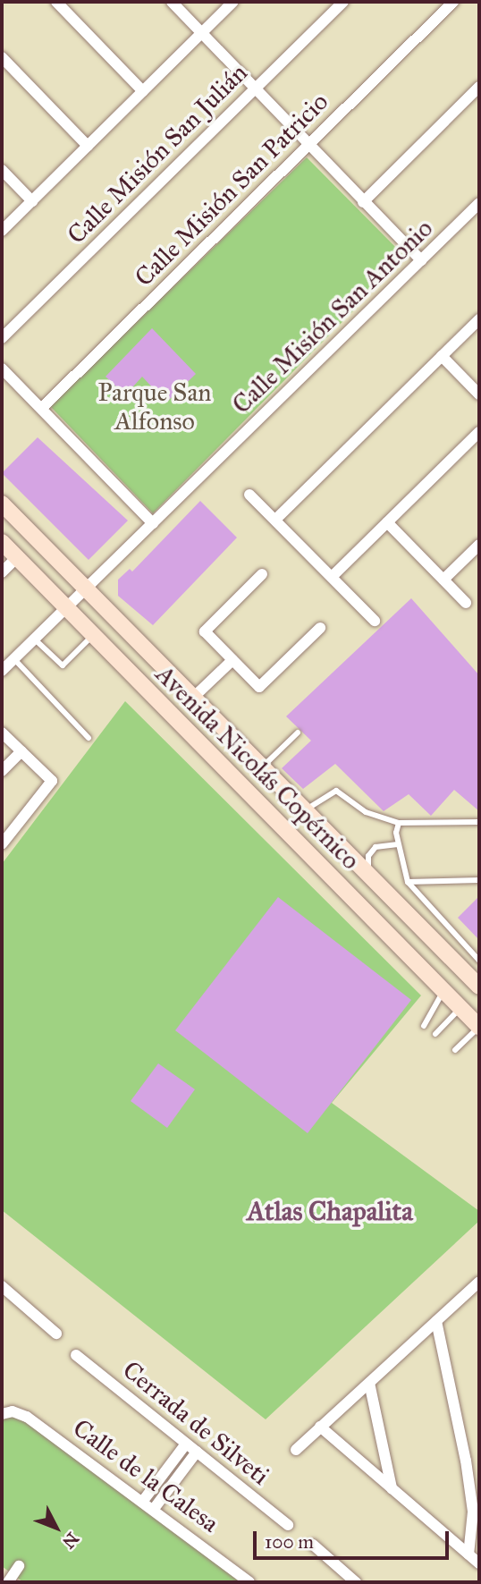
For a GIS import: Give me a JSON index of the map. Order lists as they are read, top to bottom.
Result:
{
  "streets": {
    "street": [
      "Calle Misión San Julián",
      "Calle Misión San Patricio",
      "Calle Misión San Antonio",
      "Avenida Nicolás Copérnico",
      "Cerrada de Silveti",
      "Calle de la Calesa"
    ]
  },
  "crossings": [
    ["Calle Misión San Antonio", "Avenida Nicolás Copérnico"]
  ],
  "districts": ["Atlas Chapalita"],
  "parks": ["Parque San Alfonso"],
  "scale_bar": "100 m",
  "north": "bottom right"
}
